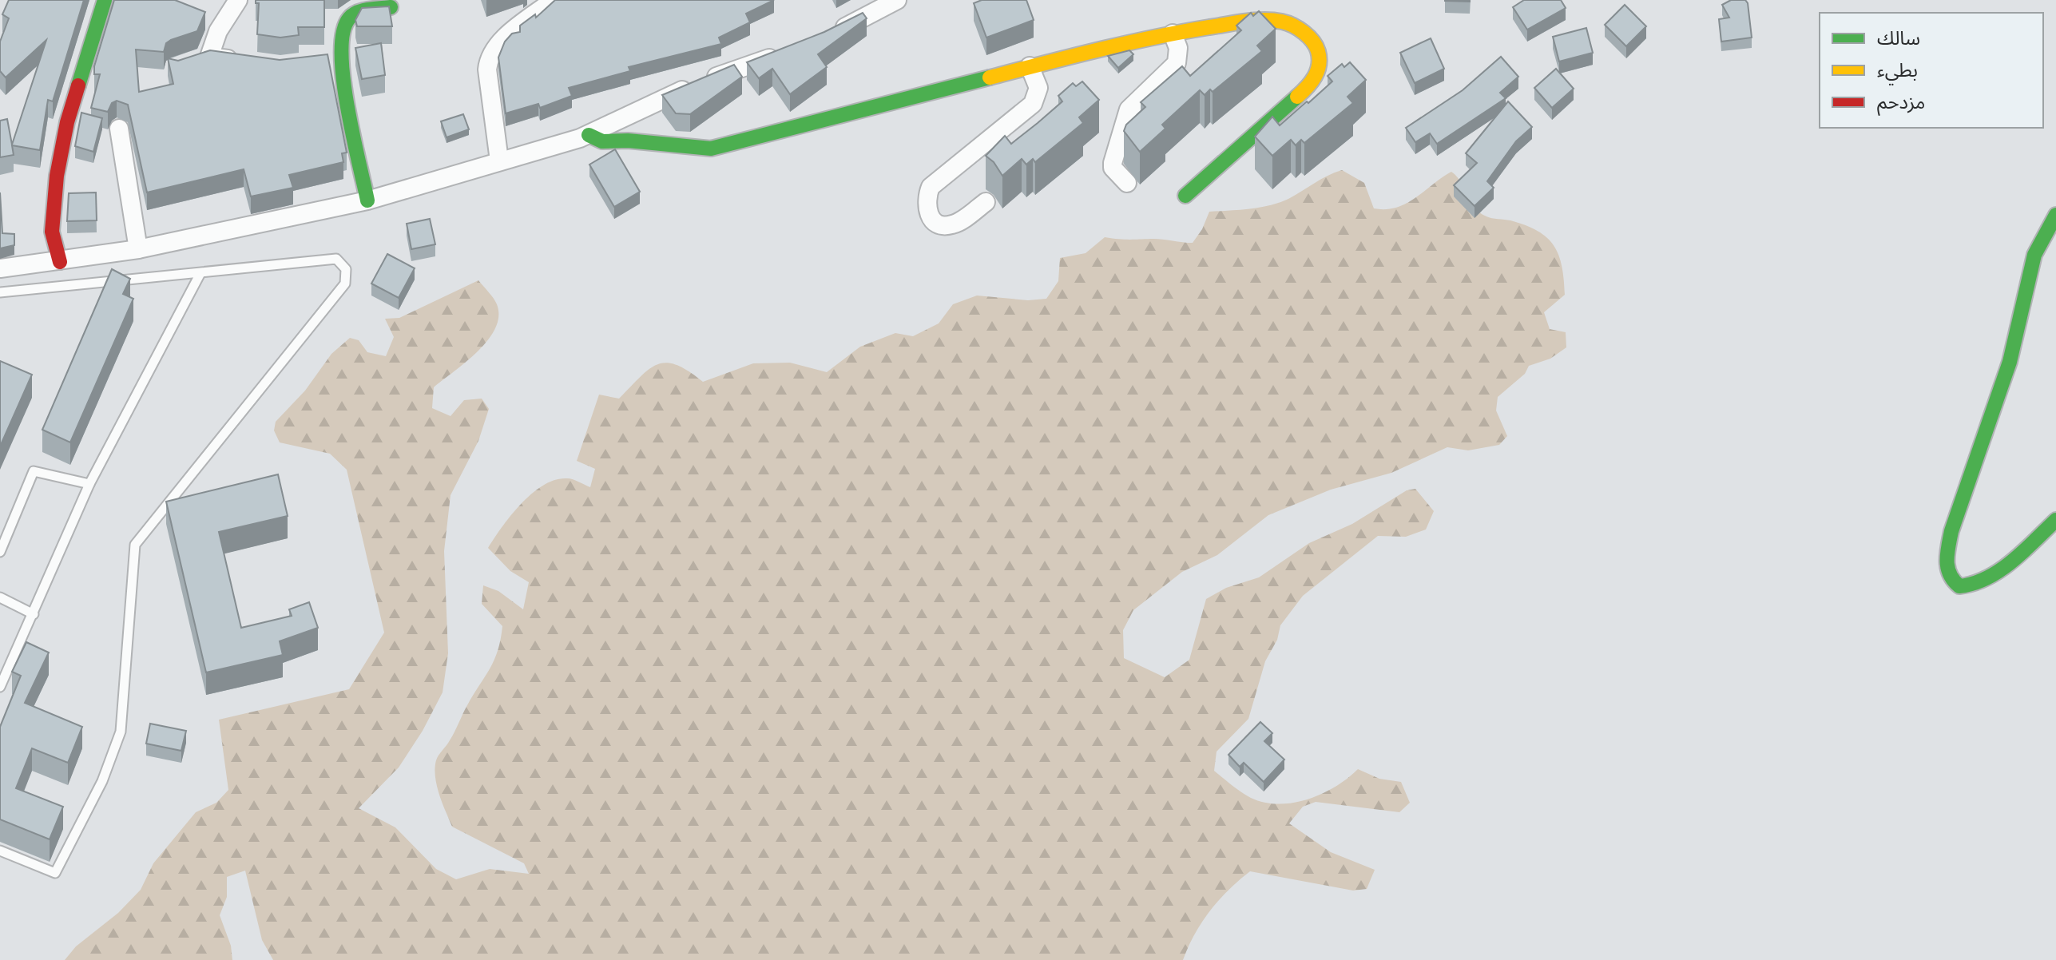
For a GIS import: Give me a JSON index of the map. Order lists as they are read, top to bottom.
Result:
{
  "legend": ["سالك", "بطيء", "مزدحم"]
}
